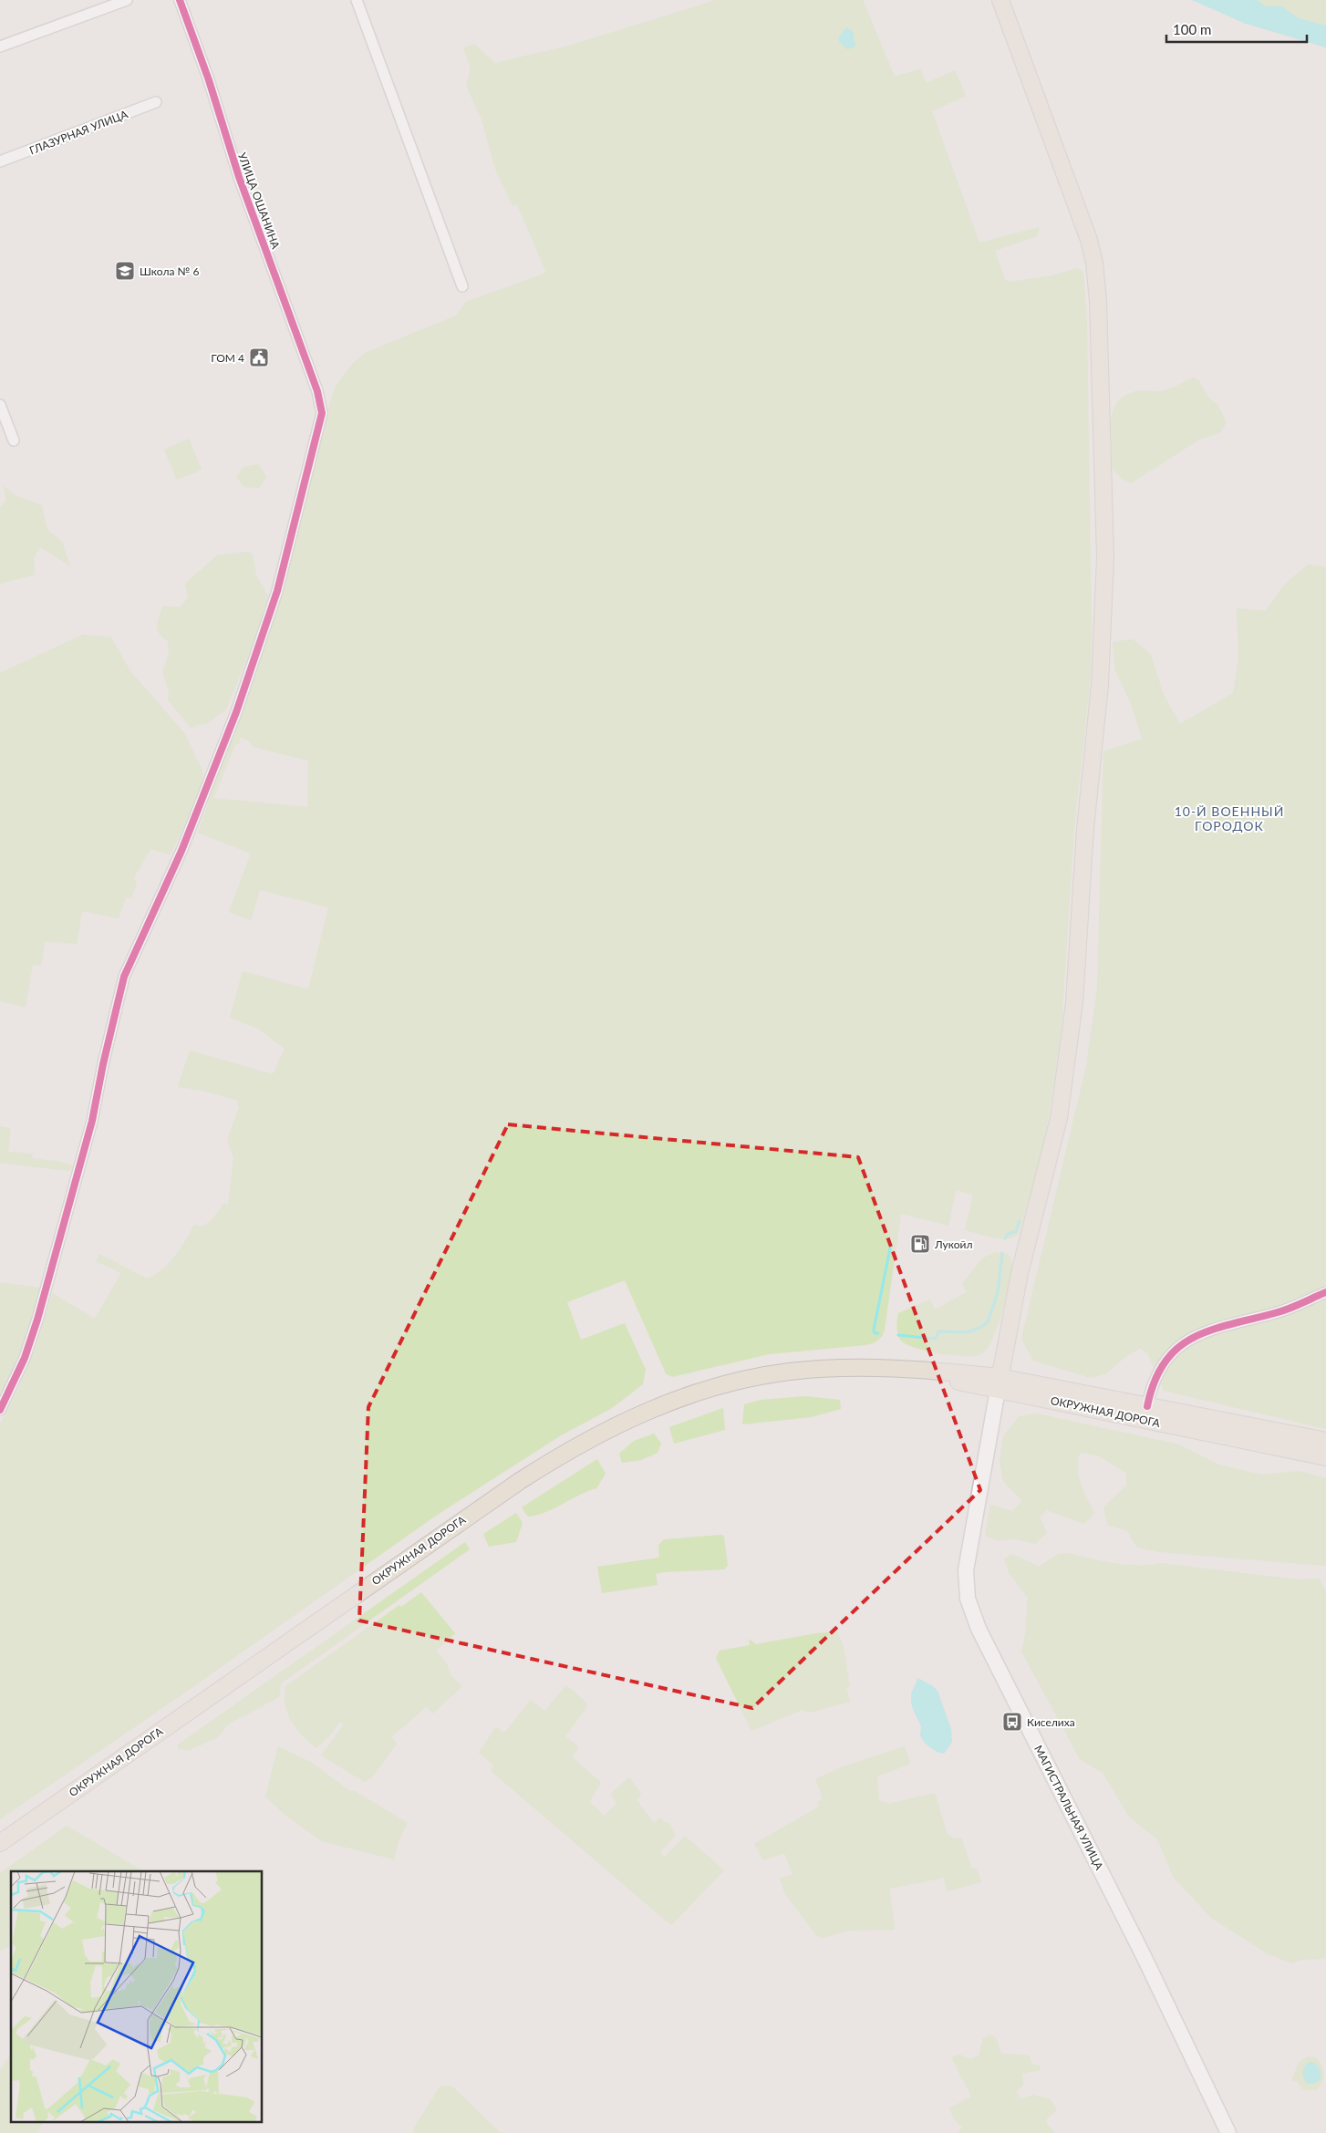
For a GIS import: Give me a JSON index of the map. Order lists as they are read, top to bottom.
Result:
{
  "streets": {
    "main road": ["ОКРУЖНАЯ ДОРОГА", "МАГИСТРАЛЬНАЯ УЛИЦА"],
    "street": ["ГЛАЗУРНАЯ УЛИЦА", "УЛИЦА ОШАНИНА"]
  },
  "crossings": [
    ["ОКРУЖНАЯ ДОРОГА", "МАГИСТРАЛЬНАЯ УЛИЦА"]
  ],
  "districts": ["10-Й ВОЕННЫЙ ГОРОДОК"],
  "places": {
    "school or university": ["Школа № 6"],
    "public building": ["ГОМ 4"],
    "fuel station": ["Лукойл"],
    "bus stop": ["Киселиха"]
  },
  "scale_bar": "100 m"
}
